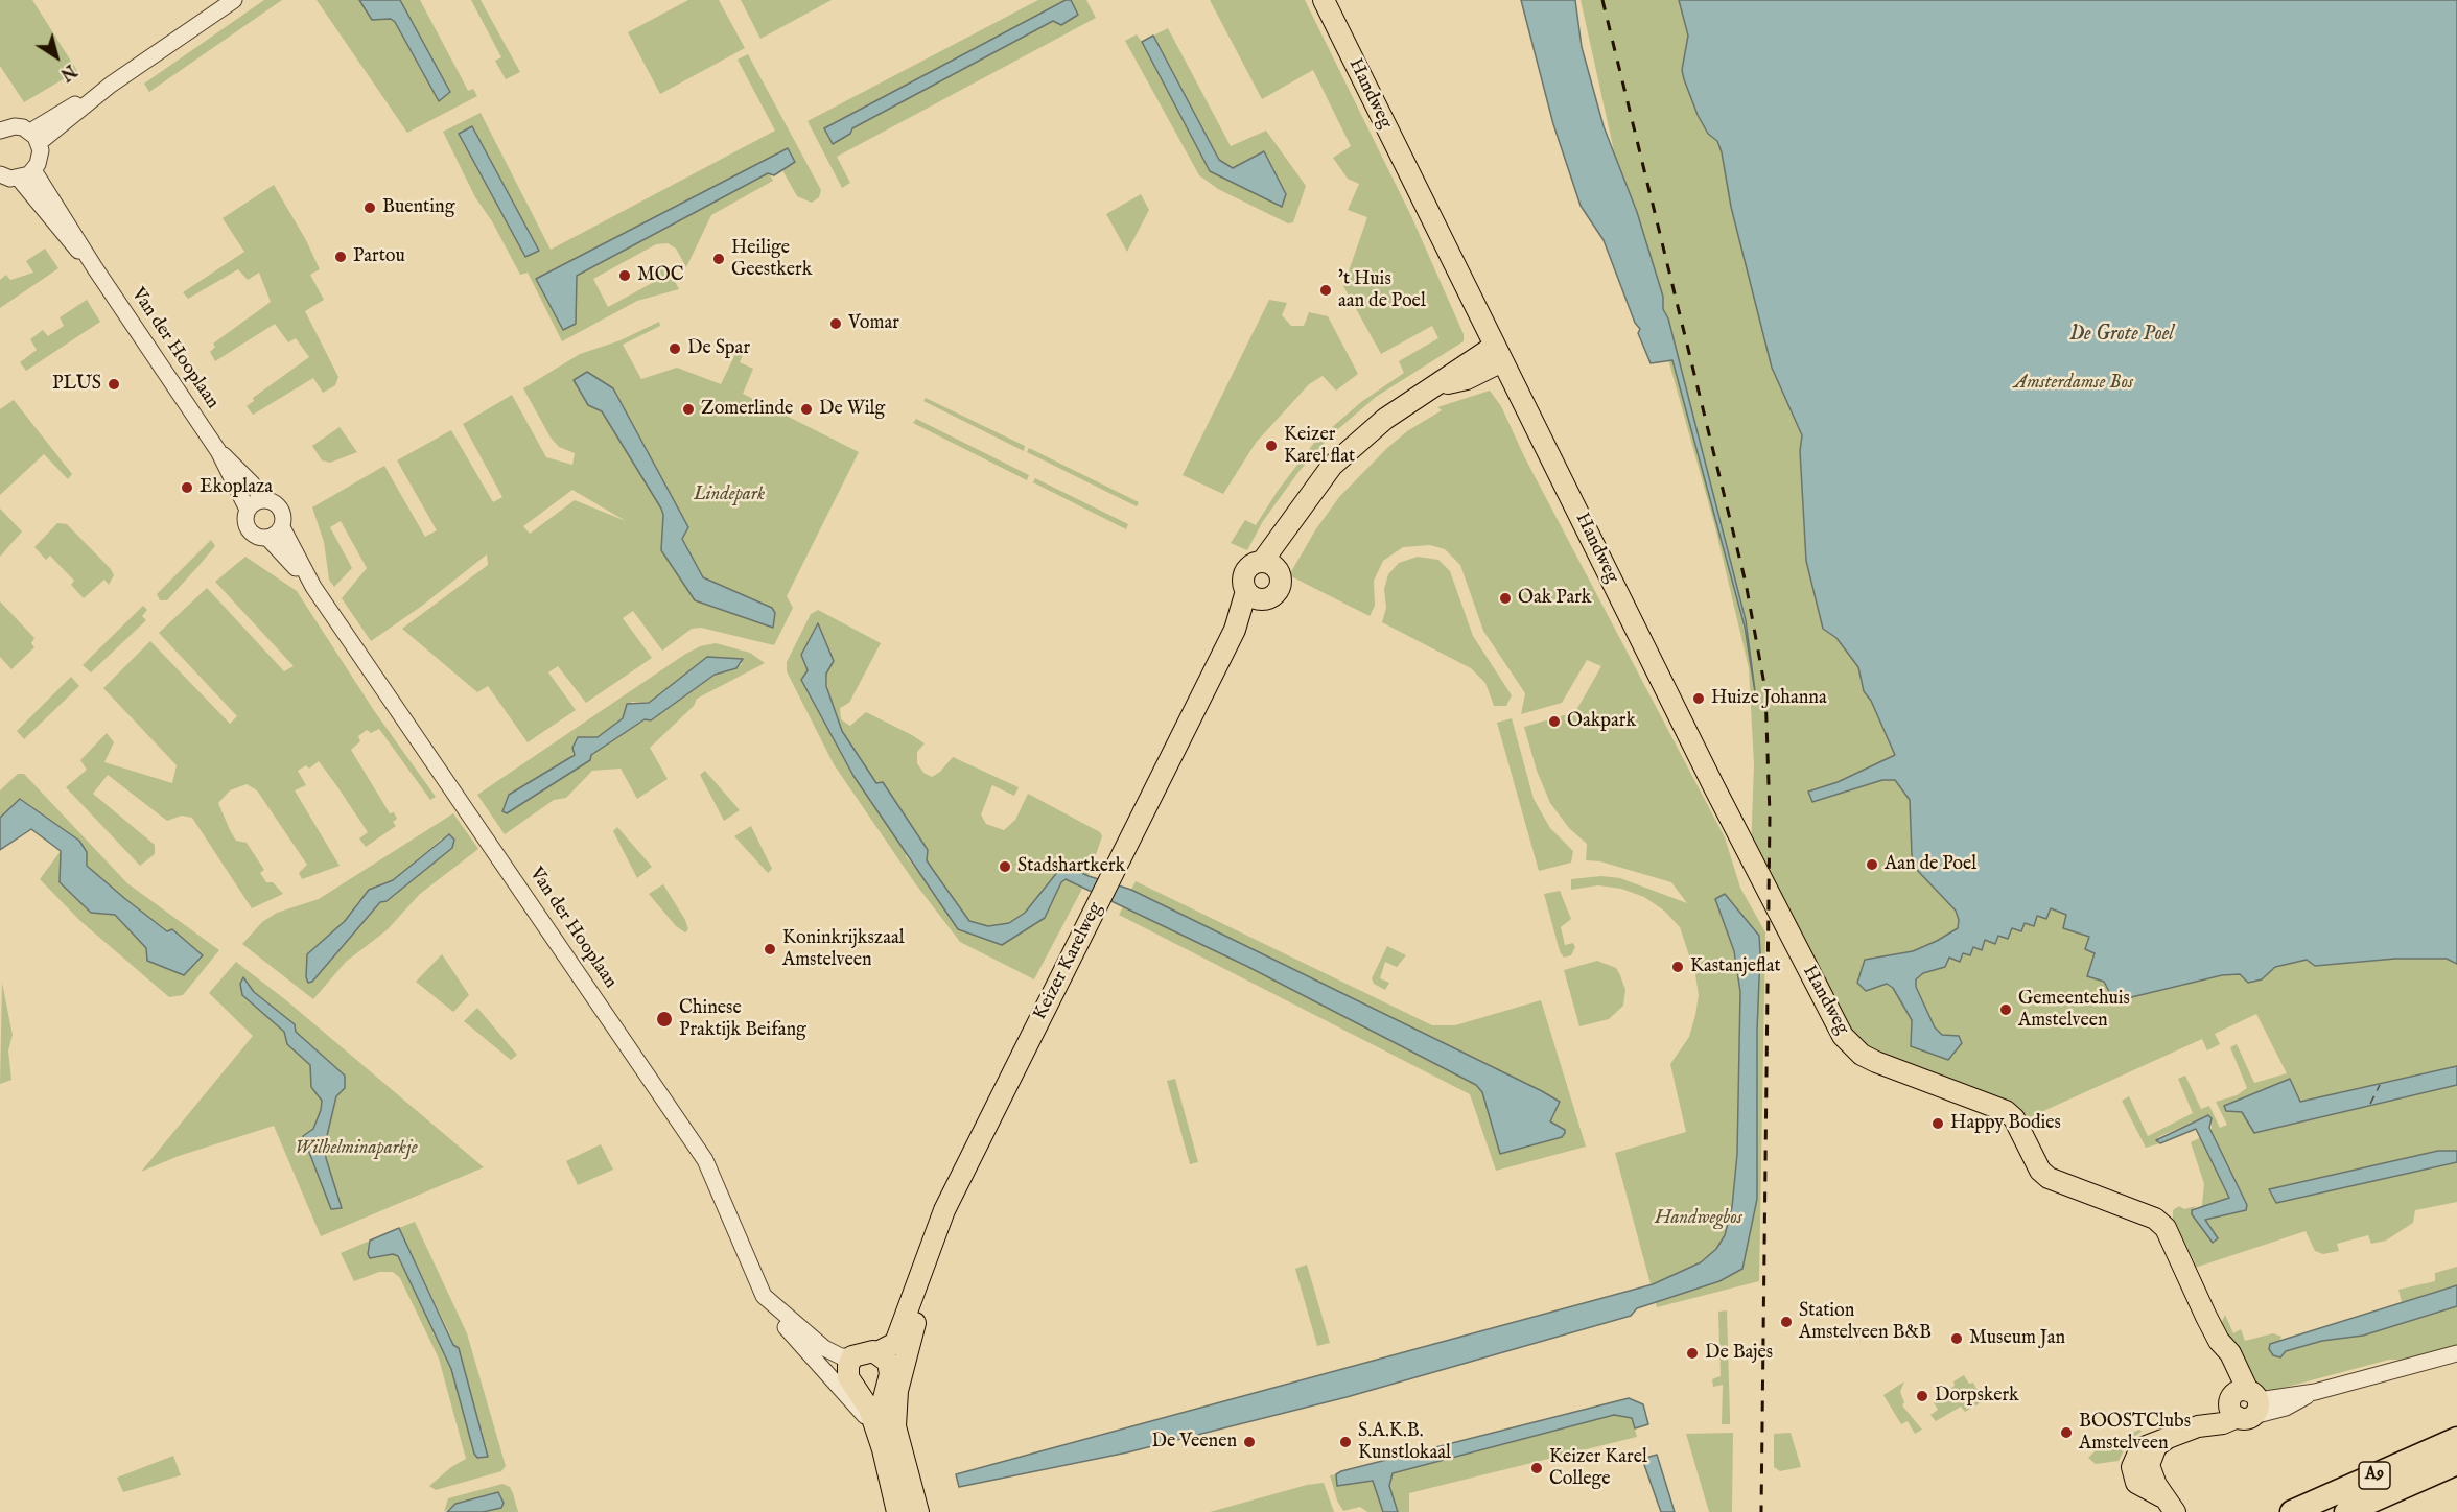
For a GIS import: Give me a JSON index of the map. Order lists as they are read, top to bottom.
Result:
{
  "streets": {
    "highway": ["A9"],
    "main road": ["Handweg", "Keizer Karelweg"],
    "street": ["Van der Hooplaan"]
  },
  "water": ["De Grote Poel"],
  "parks": [
    "Amsterdamse Bos",
    "Lindepark",
    "Wilhelminaparkje",
    "Handwegbos"
  ],
  "places": [
    "Buenting",
    "Partou",
    "Heilige Geestkerk",
    "MOC",
    "'t Huis aan de Poel",
    "Vomar",
    "De Spar",
    "PLUS",
    "Zomerlinde",
    "De Wilg",
    "Keizer Karel flat",
    "Ekoplaza",
    "Oak Park",
    "Huize Johanna",
    "Oakpark",
    "Aan de Poel",
    "Stadshartkerk",
    "Koninkrijkszaal Amstelveen",
    "Kastanjeflat",
    "Gemeentehuis Amstelveen",
    "Chinese Praktijk Beifang",
    "Happy Bodies",
    "Station Amstelveen B&B",
    "Museum Jan",
    "De Bajes",
    "Dorpskerk",
    "BOOSTClubs Amstelveen",
    "De Veenen",
    "S.A.K.B. Kunstlokaal",
    "Keizer Karel College"
  ],
  "north": "bottom right"
}
